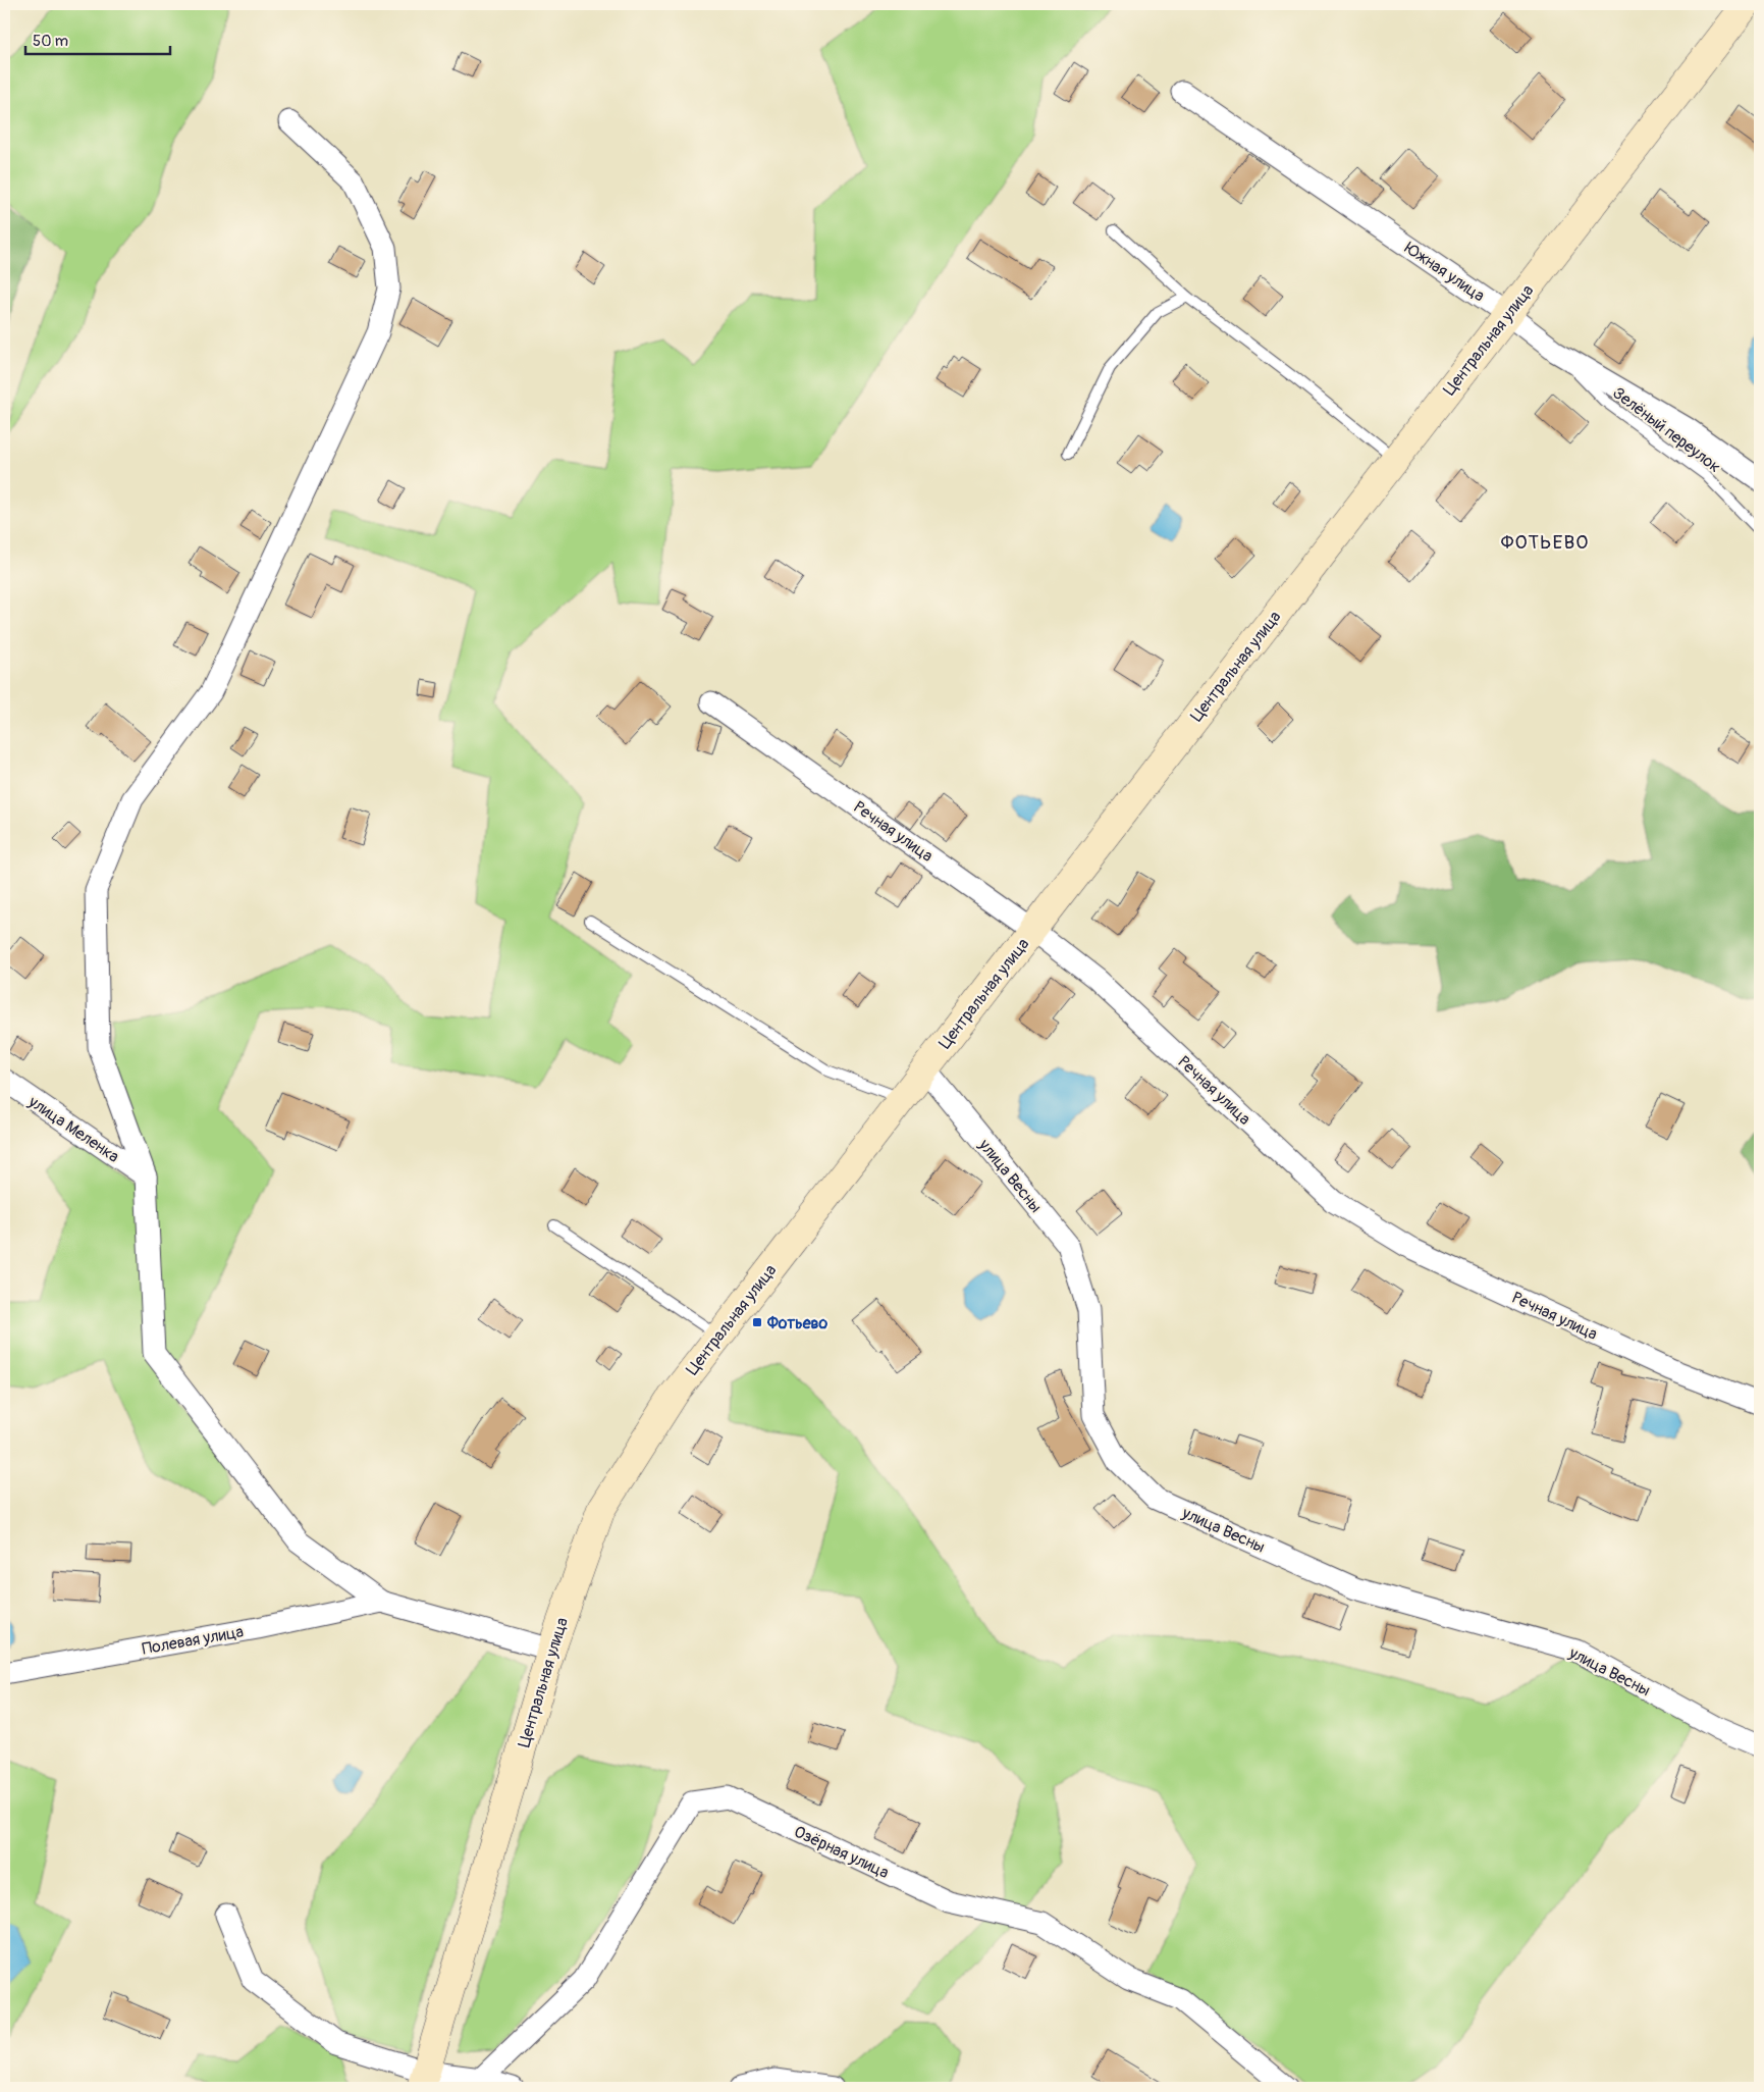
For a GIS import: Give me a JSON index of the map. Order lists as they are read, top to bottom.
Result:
{
  "streets": {
    "main road": ["Центральная улица"],
    "street": [
      "Южная улица",
      "Речная улица",
      "улица Меленка",
      "улица Весны",
      "Полевая улица",
      "Озёрная улица"
    ],
    "lane": ["Зелёный переулок"]
  },
  "crossings": [
    ["Южная улица", "Центральная улица"],
    ["Южная улица", "Зелёный переулок"],
    ["Центральная улица", "Речная улица"],
    ["Центральная улица", "улица Весны"]
  ],
  "districts": ["ФОТЬЕВО"],
  "places": {
    "transit": ["Фотьево"]
  },
  "scale_bar": "50 m"
}
